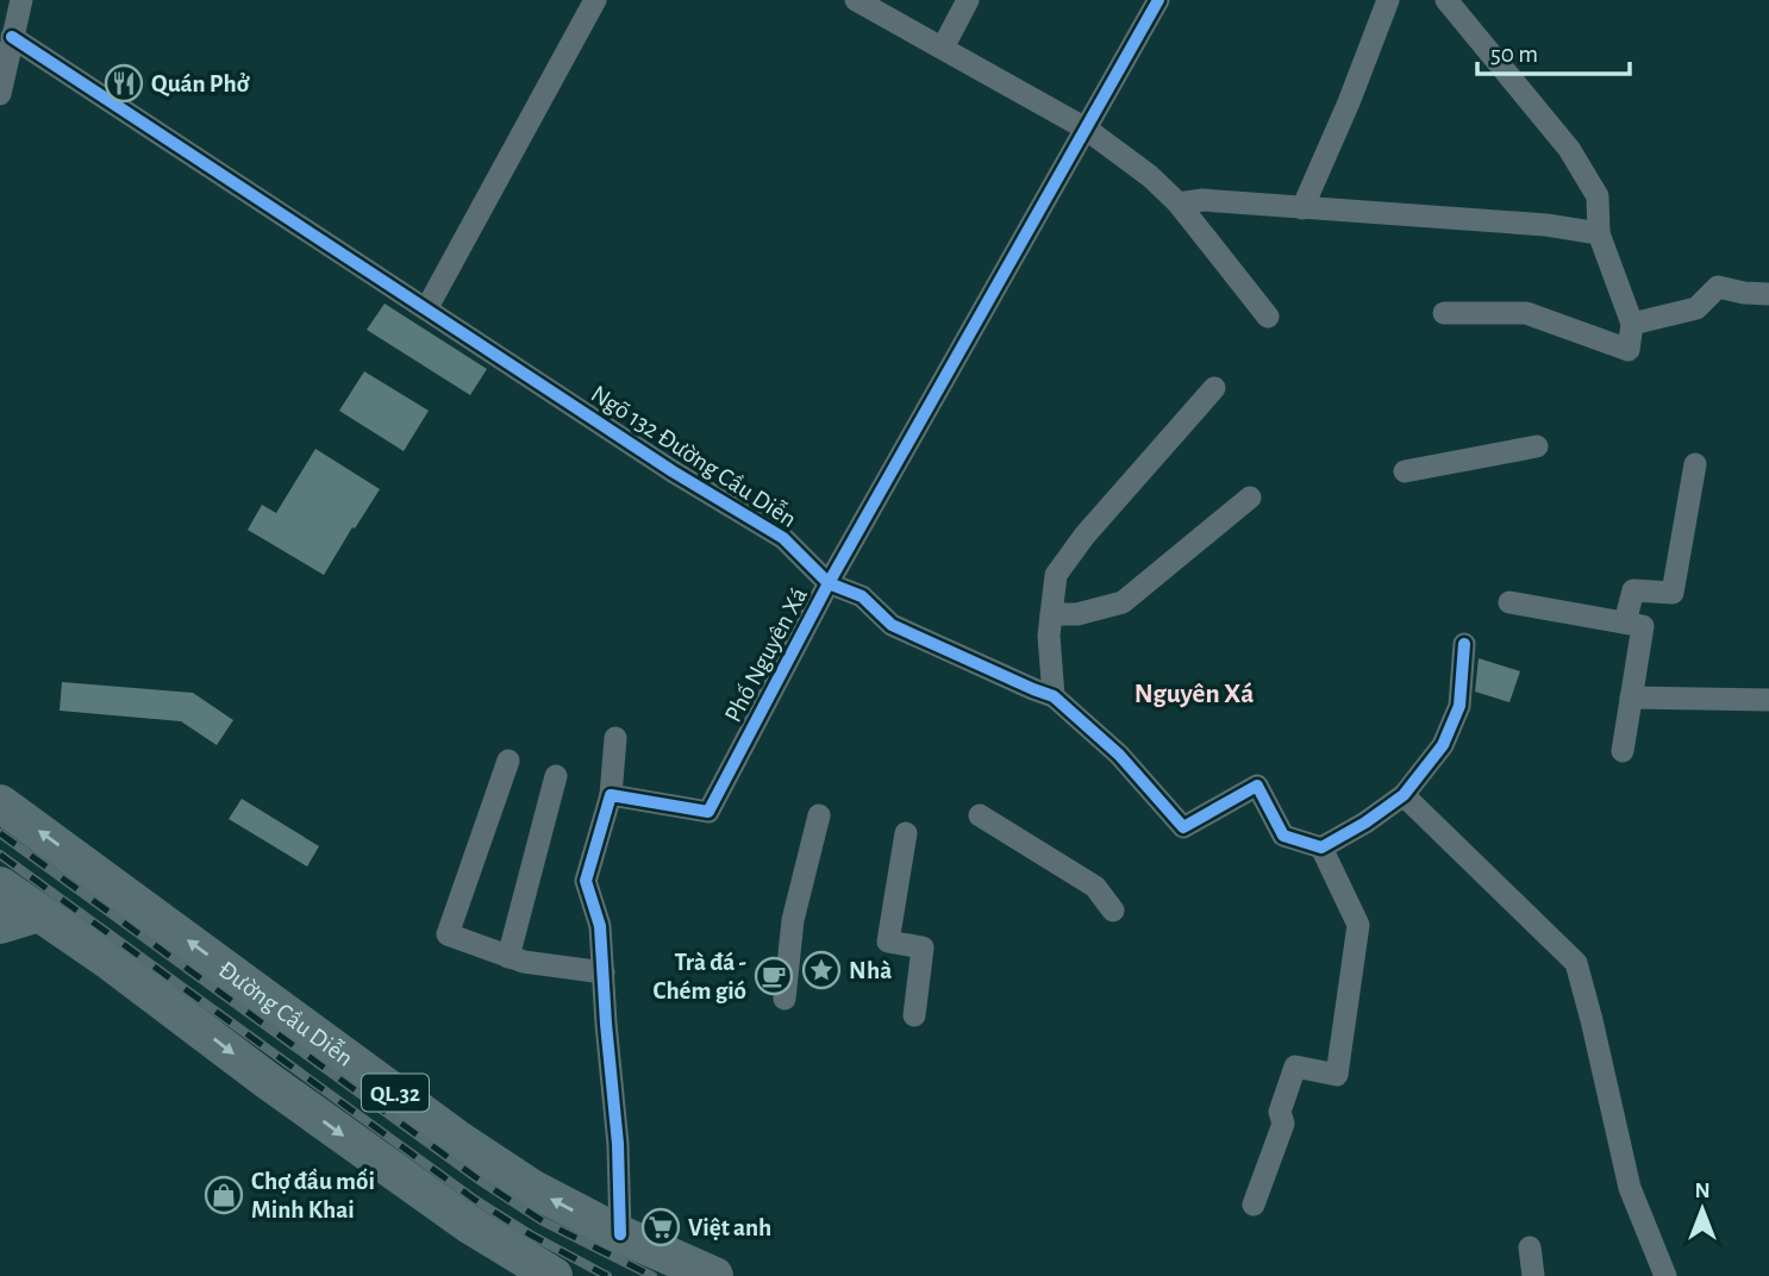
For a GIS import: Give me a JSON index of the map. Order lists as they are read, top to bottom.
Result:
{
  "streets": {
    "highway": ["Đường Cầu Diễn", "QL.32"],
    "street": ["Ngõ 132 Đường Cầu Diễn", "Phố Nguyên Xá"]
  },
  "crossings": [
    ["Ngõ 132 Đường Cầu Diễn", "Phố Nguyên Xá"]
  ],
  "districts": ["Nguyên Xá"],
  "places": {
    "restaurant": ["Quán Phở"],
    "place": ["Nhà"],
    "cafe": ["Trà đá - Chém gió"],
    "shop": ["Chợ đầu mối Minh Khai"],
    "supermarket": ["Việt anh"]
  },
  "scale_bar": "50 m",
  "north": "top"
}
